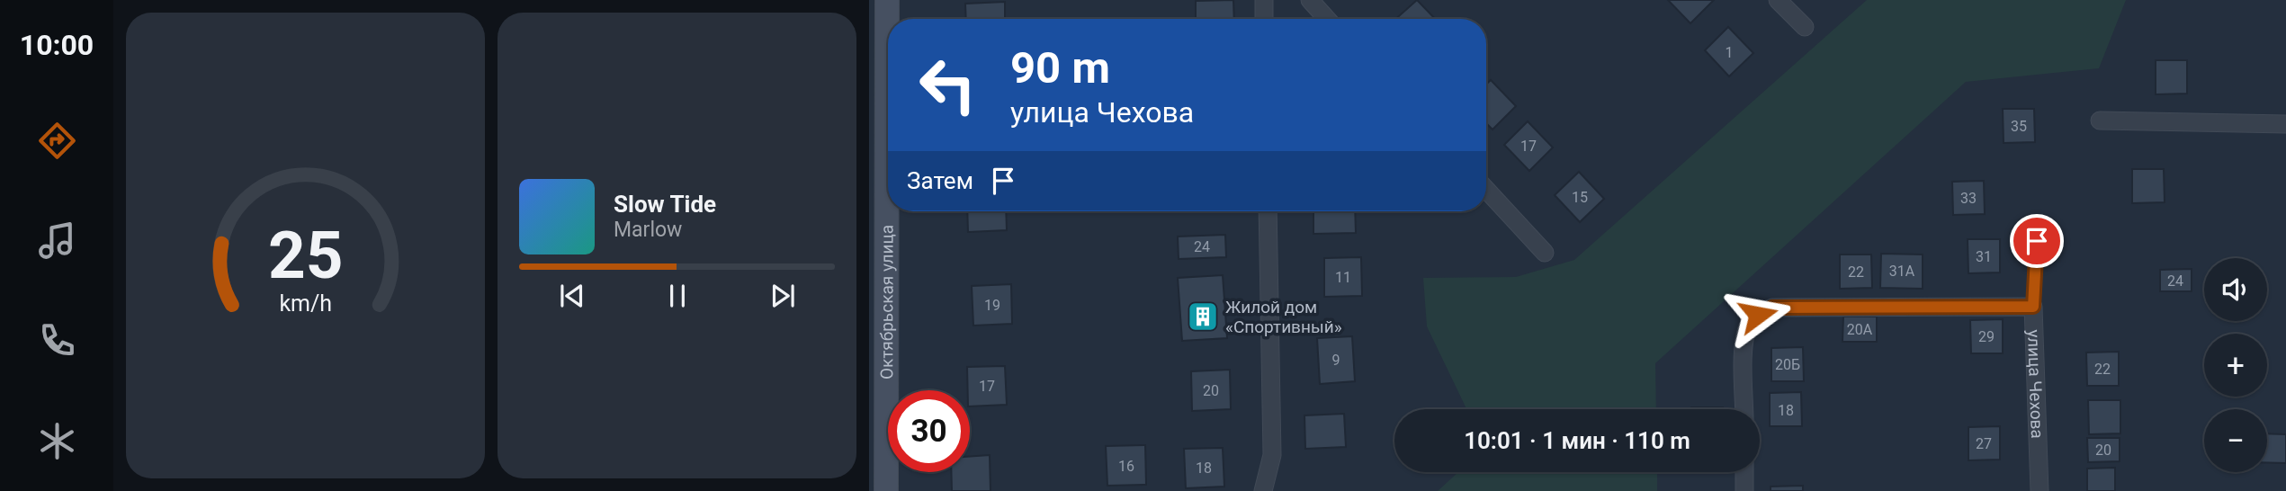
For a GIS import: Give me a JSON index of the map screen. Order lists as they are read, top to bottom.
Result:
{
  "streets": {
    "main road": ["Октябрьская улица"],
    "street": ["улица Чехова"]
  },
  "places": {
    "building": ["Жилой дом «Спортивный»"]
  },
  "house_numbers": [
    "1",
    "35",
    "17",
    "15",
    "33",
    "24",
    "31",
    "31А",
    "22",
    "11",
    "24",
    "19",
    "20А",
    "29",
    "9",
    "20Б",
    "22",
    "17",
    "20",
    "18",
    "27",
    "20",
    "16",
    "18"
  ],
  "page": {
    "tabs": "10:00",
    "turn": ["90 m", "улица Чехова"],
    "then": "Затем",
    "song": ["Slow Tide", "Marlow"],
    "map_buttons": ["+", "−"],
    "limit": "30",
    "trip": "10:01 · 1 мин · 110 m",
    "gauge": ["25", "km/h"]
  }
}
